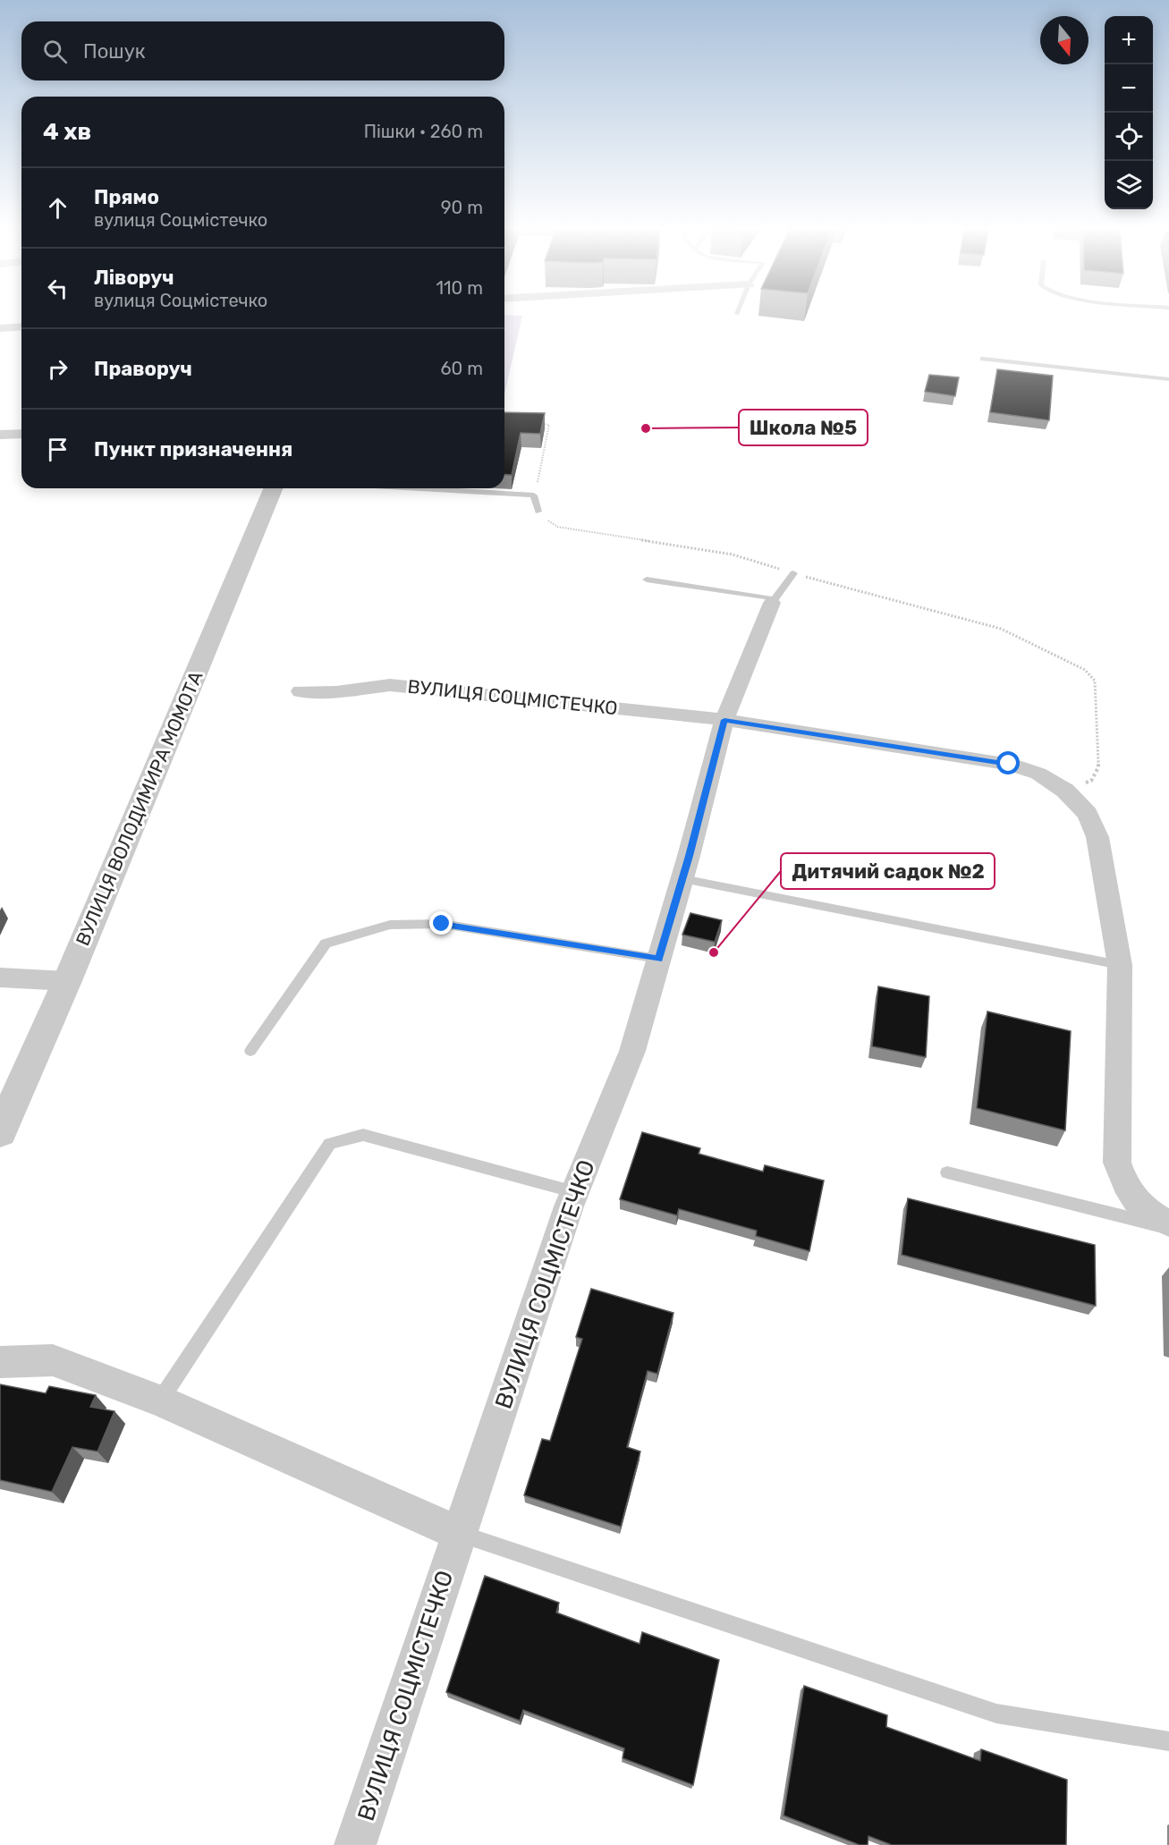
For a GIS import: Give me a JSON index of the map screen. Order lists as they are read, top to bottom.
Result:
{
  "streets": {
    "street": ["ВУЛИЦЯ СОЦМІСТЕЧКО", "ВУЛИЦЯ ВОЛОДИМИРА МОМОТА"]
  },
  "places": ["Школа №5", "Дитячий садок №2"],
  "north": "bottom",
  "page": {
    "map_buttons": ["+", "−"],
    "search": "Пошук",
    "heading": ["4 хв", "Пішки · 260 m"],
    "list": [
      ["Прямо", "вулиця Соцмістечко", "90 m"],
      ["Ліворуч", "вулиця Соцмістечко", "110 m"],
      ["Праворуч", "60 m"],
      "Пункт призначення"
    ]
  }
}
